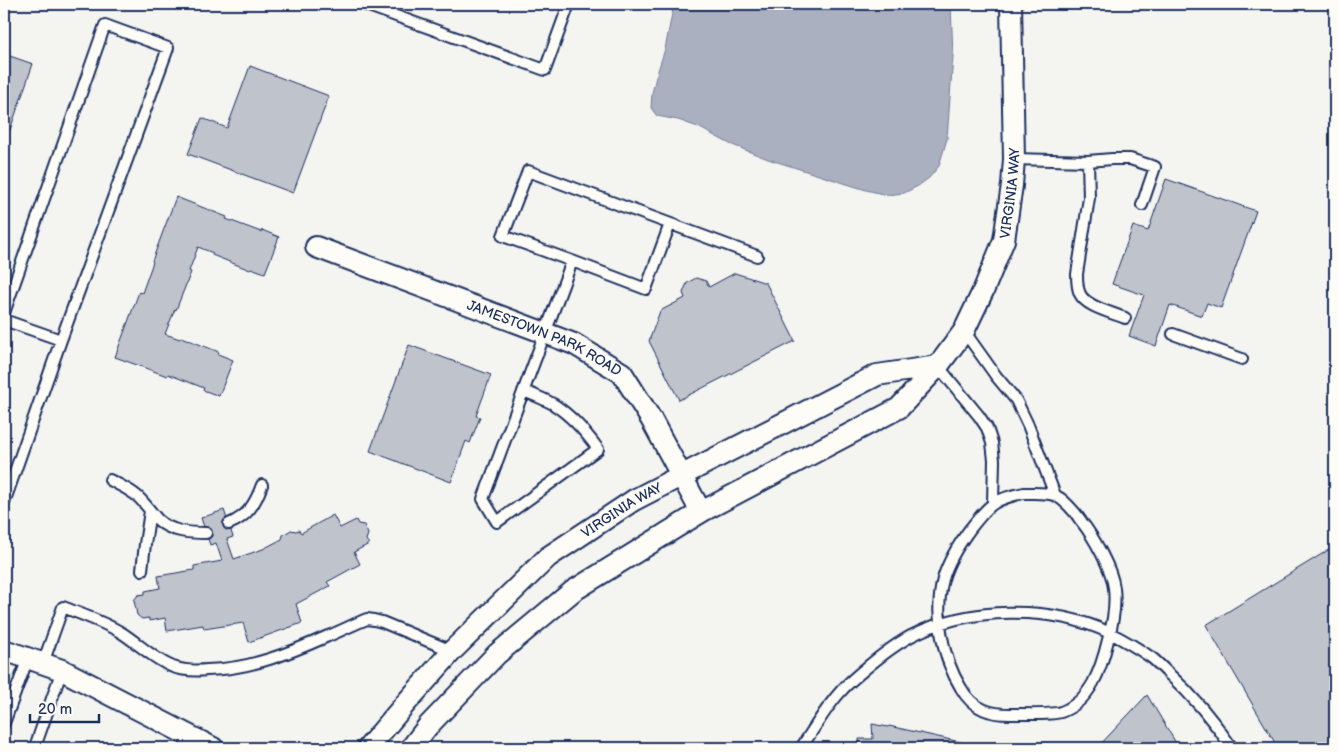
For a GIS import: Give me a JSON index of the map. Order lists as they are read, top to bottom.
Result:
{
  "streets": {
    "street": ["VIRGINIA WAY", "JAMESTOWN PARK ROAD"]
  },
  "crossings": [
    ["VIRGINIA WAY", "JAMESTOWN PARK ROAD"]
  ],
  "scale_bar": "20 m"
}
